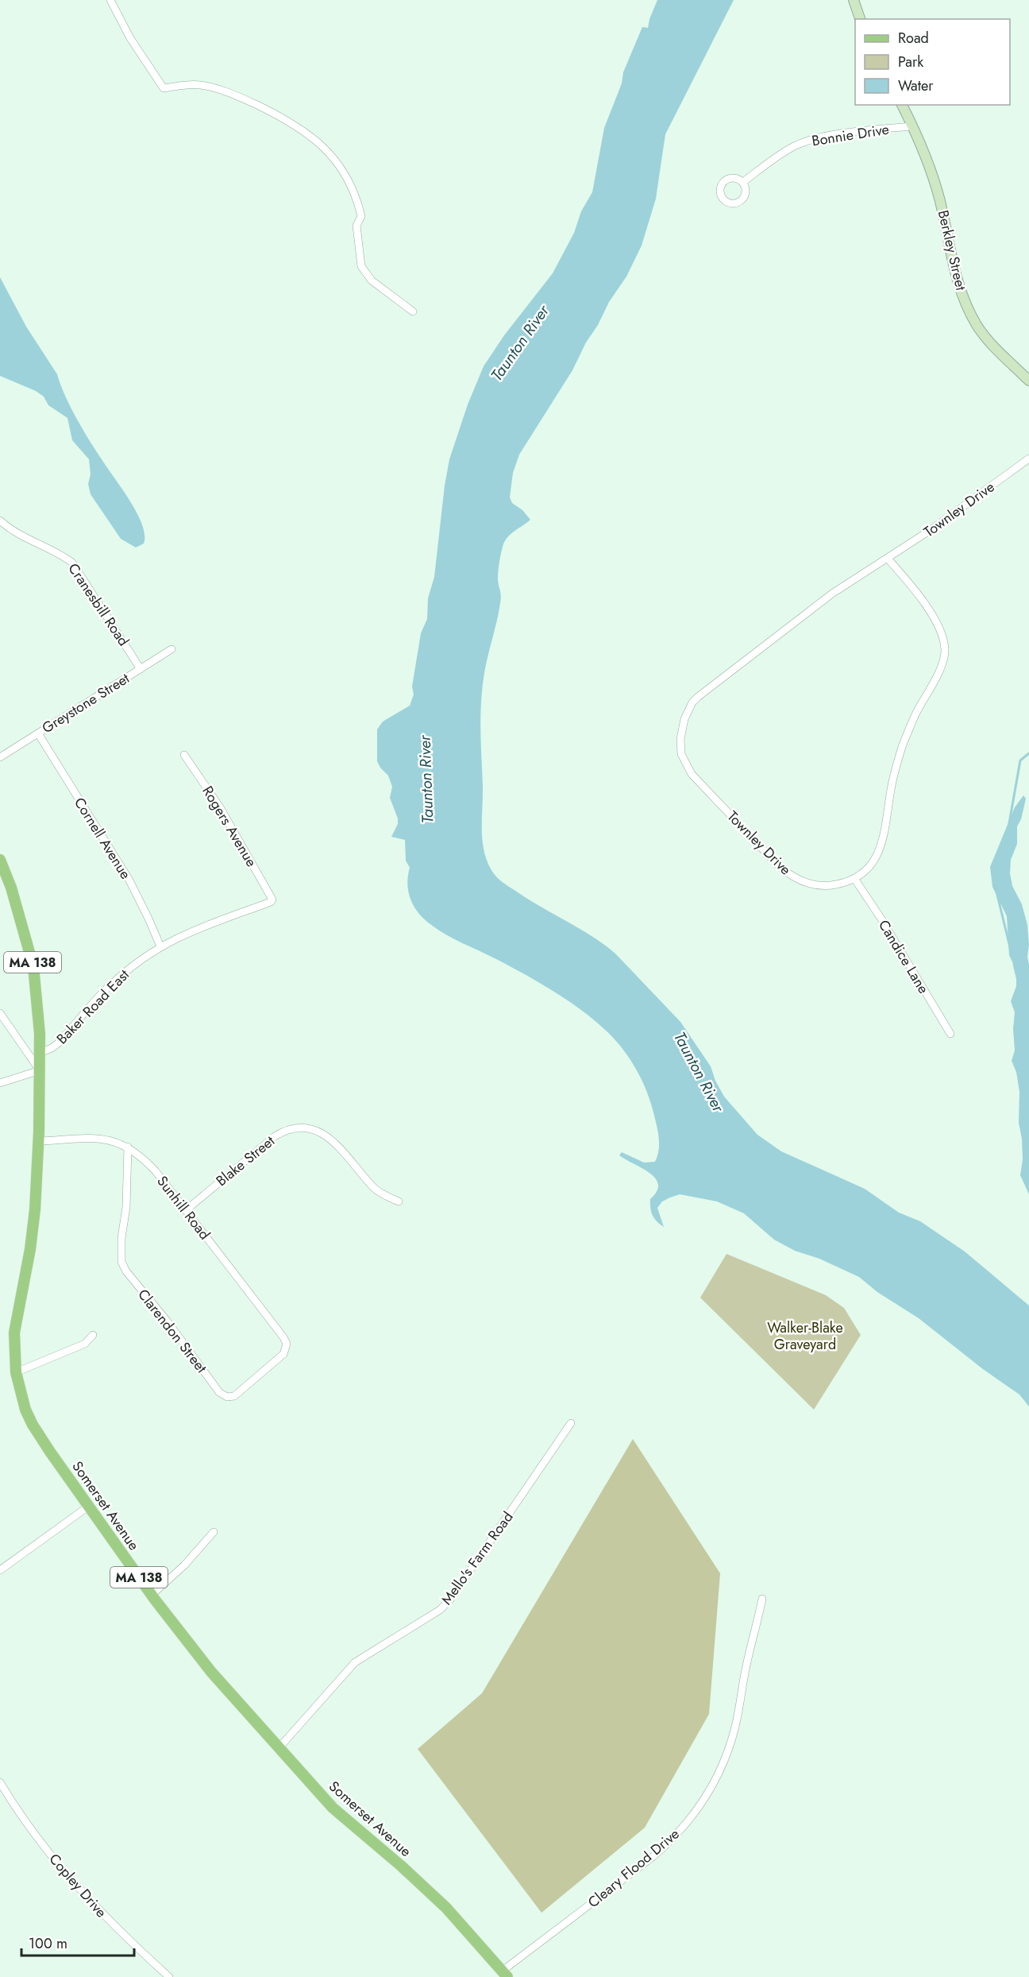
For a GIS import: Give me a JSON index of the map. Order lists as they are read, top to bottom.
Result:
{
  "streets": {
    "main road": ["Berkley Street", "MA 138", "Somerset Avenue"],
    "street": [
      "Bonnie Drive",
      "Townley Drive",
      "Cranesbill Road",
      "Greystone Street",
      "Rogers Avenue",
      "Cornell Avenue",
      "Candice Lane",
      "Baker Road East",
      "Blake Street",
      "Sunhill Road",
      "Clarendon Street",
      "Mello's Farm Road",
      "Cleary Flood Drive",
      "Copley Drive"
    ]
  },
  "crossings": [
    ["Bonnie Drive", "Berkley Street"],
    ["Townley Drive", "Candice Lane"],
    ["Cranesbill Road", "Greystone Street"],
    ["Greystone Street", "Cornell Avenue"],
    ["Rogers Avenue", "Baker Road East"],
    ["Cornell Avenue", "Baker Road East"],
    ["MA 138", "Baker Road East"],
    ["MA 138", "Somerset Avenue"],
    ["Blake Street", "Sunhill Road"],
    ["Sunhill Road", "Clarendon Street"],
    ["Sunhill Road", "Somerset Avenue"],
    ["Somerset Avenue", "Mello's Farm Road"],
    ["Somerset Avenue", "Cleary Flood Drive"]
  ],
  "water": ["Taunton River"],
  "parks": ["Walker-Blake Graveyard"],
  "legend": ["Road", "Park", "Water"],
  "scale_bar": "100 m"
}
